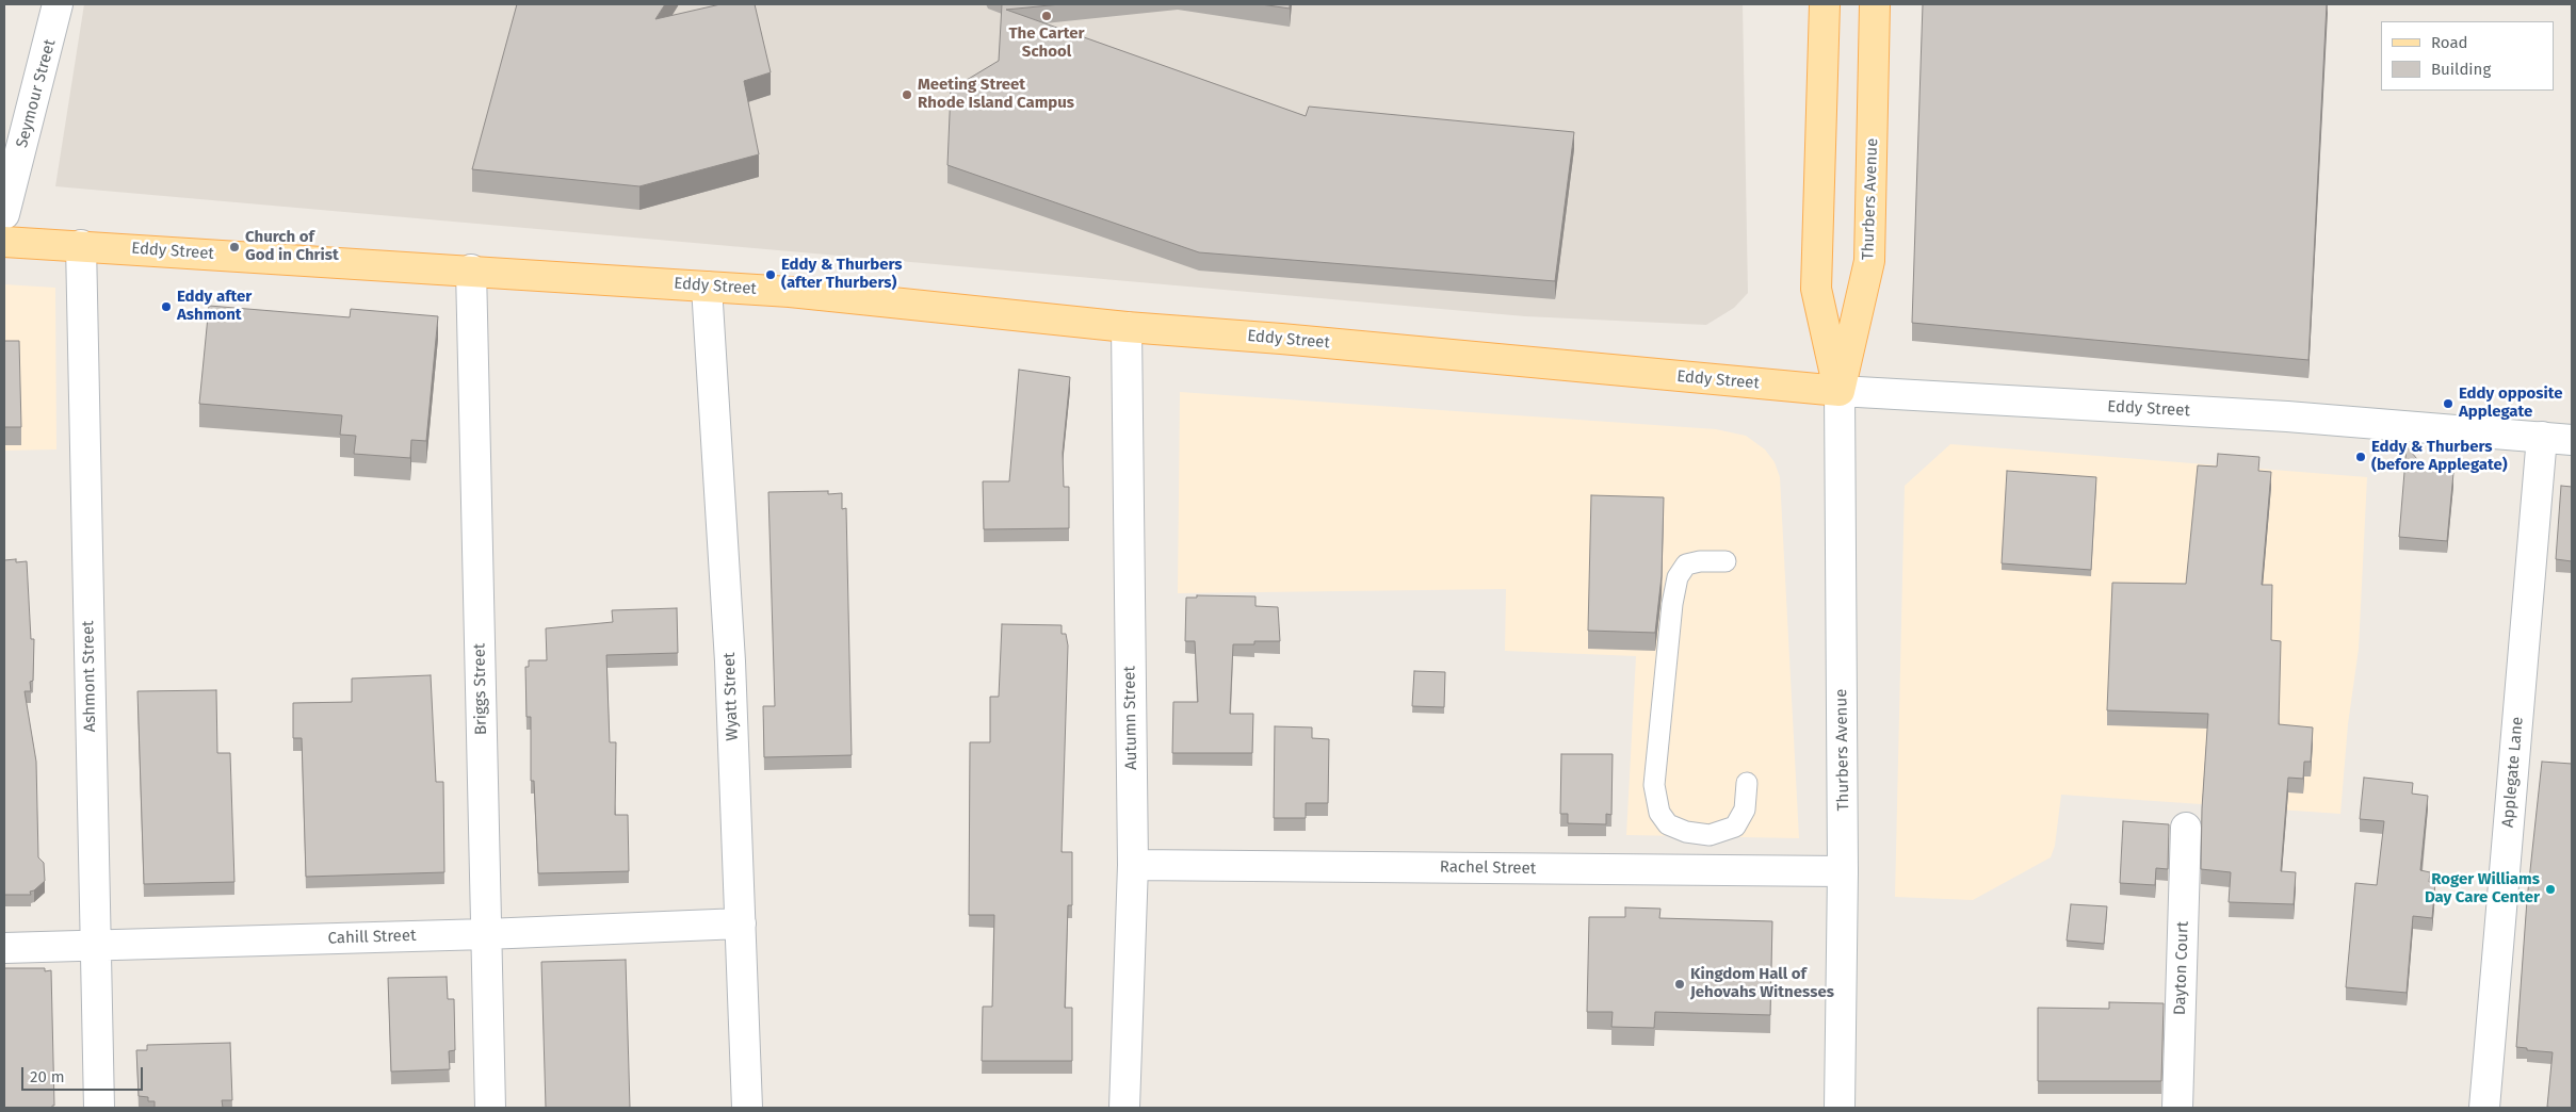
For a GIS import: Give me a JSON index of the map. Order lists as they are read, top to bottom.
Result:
{
  "streets": {
    "main road": ["Thurbers Avenue", "Eddy Street"],
    "street": [
      "Seymour Street",
      "Ashmont Street",
      "Briggs Street",
      "Wyatt Street",
      "Autumn Street",
      "Applegate Lane",
      "Rachel Street",
      "Cahill Street",
      "Dayton Court"
    ]
  },
  "crossings": [
    ["Thurbers Avenue", "Eddy Street"],
    ["Thurbers Avenue", "Rachel Street"],
    ["Eddy Street", "Ashmont Street"],
    ["Eddy Street", "Briggs Street"],
    ["Eddy Street", "Wyatt Street"],
    ["Eddy Street", "Autumn Street"],
    ["Eddy Street", "Applegate Lane"],
    ["Ashmont Street", "Cahill Street"],
    ["Briggs Street", "Cahill Street"],
    ["Wyatt Street", "Cahill Street"],
    ["Autumn Street", "Rachel Street"]
  ],
  "places": [
    "The Carter School",
    "Meeting Street Rhode Island Campus",
    "Church of God in Christ",
    "Eddy & Thurbers (after Thurbers)",
    "Eddy after Ashmont",
    "Eddy opposite Applegate",
    "Eddy & Thurbers (before Applegate)",
    "Roger Williams Day Care Center",
    "Kingdom Hall of Jehovahs Witnesses"
  ],
  "legend": ["Road", "Building"],
  "scale_bar": "20 m"
}
